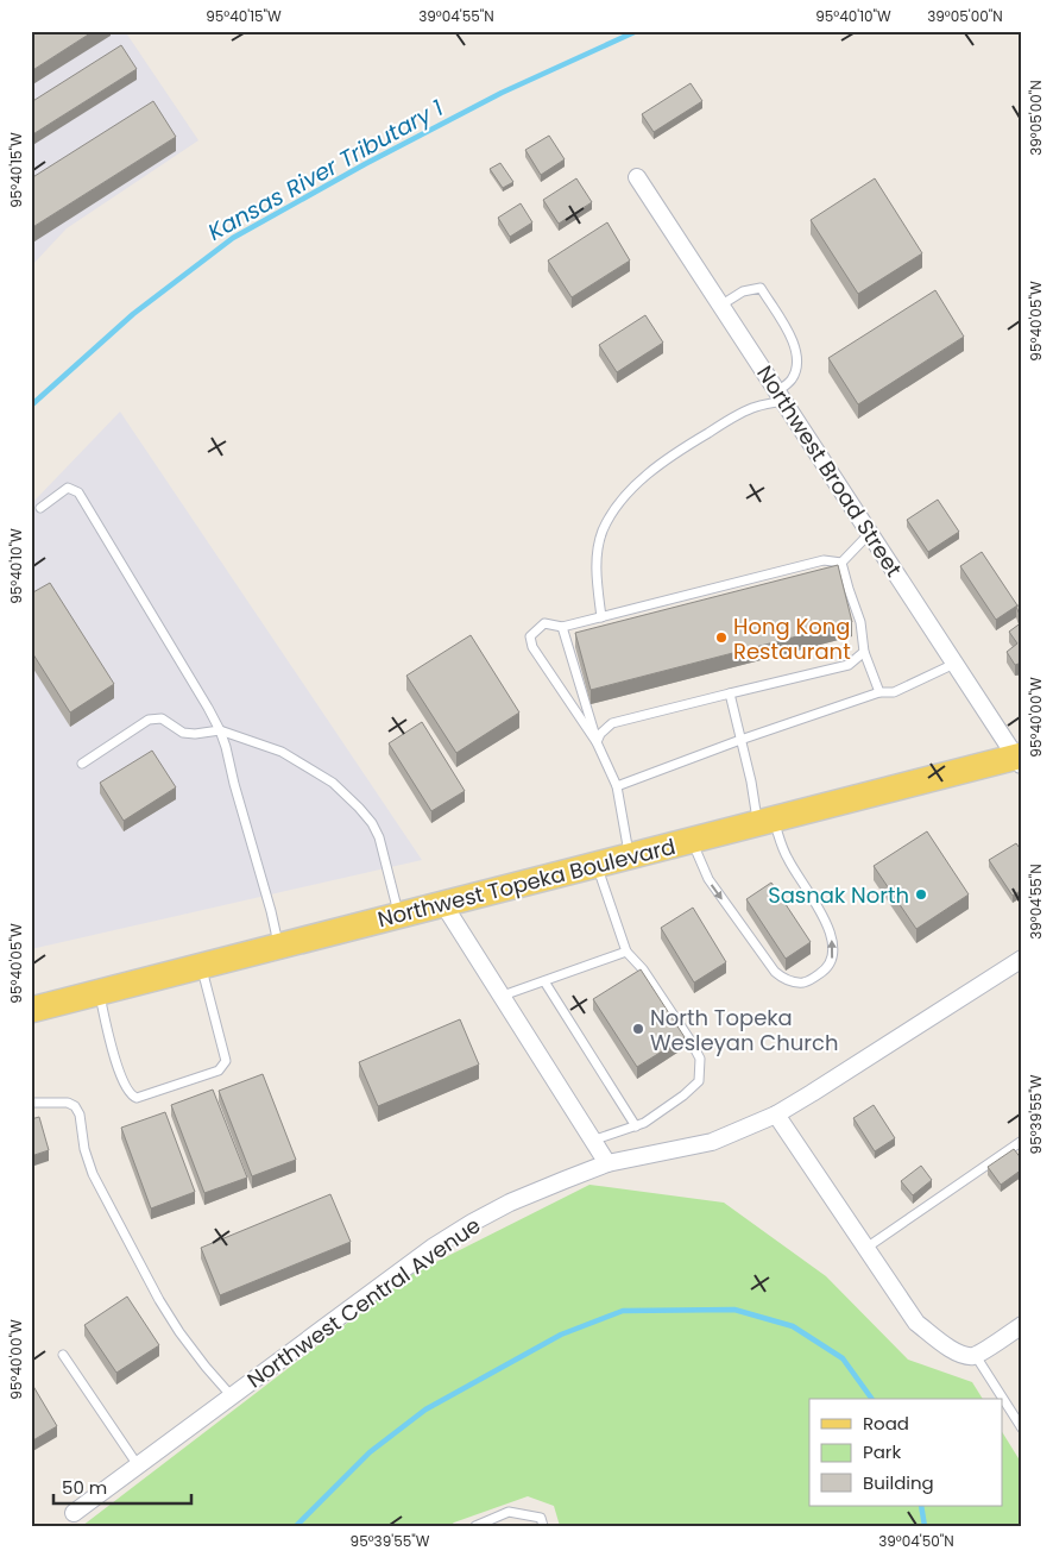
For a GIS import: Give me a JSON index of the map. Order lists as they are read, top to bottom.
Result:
{
  "streets": {
    "main road": ["Northwest Topeka Boulevard"],
    "street": ["Northwest Broad Street", "Northwest Central Avenue"]
  },
  "crossings": [
    ["Northwest Broad Street", "Northwest Topeka Boulevard"]
  ],
  "water": ["Kansas River Tributary 1"],
  "places": ["Hong Kong Restaurant", "Sasnak North", "North Topeka Wesleyan Church"],
  "legend": ["Road", "Park", "Building"],
  "scale_bar": "50 m",
  "coordinates": [
    "95°40'15\"W",
    "39°04'55\"N",
    "95°40'10\"W",
    "39°05'00\"N",
    "95°40'05\"W",
    "95°40'00\"W",
    "95°39'55\"W",
    "39°04'50\"N"
  ]
}
